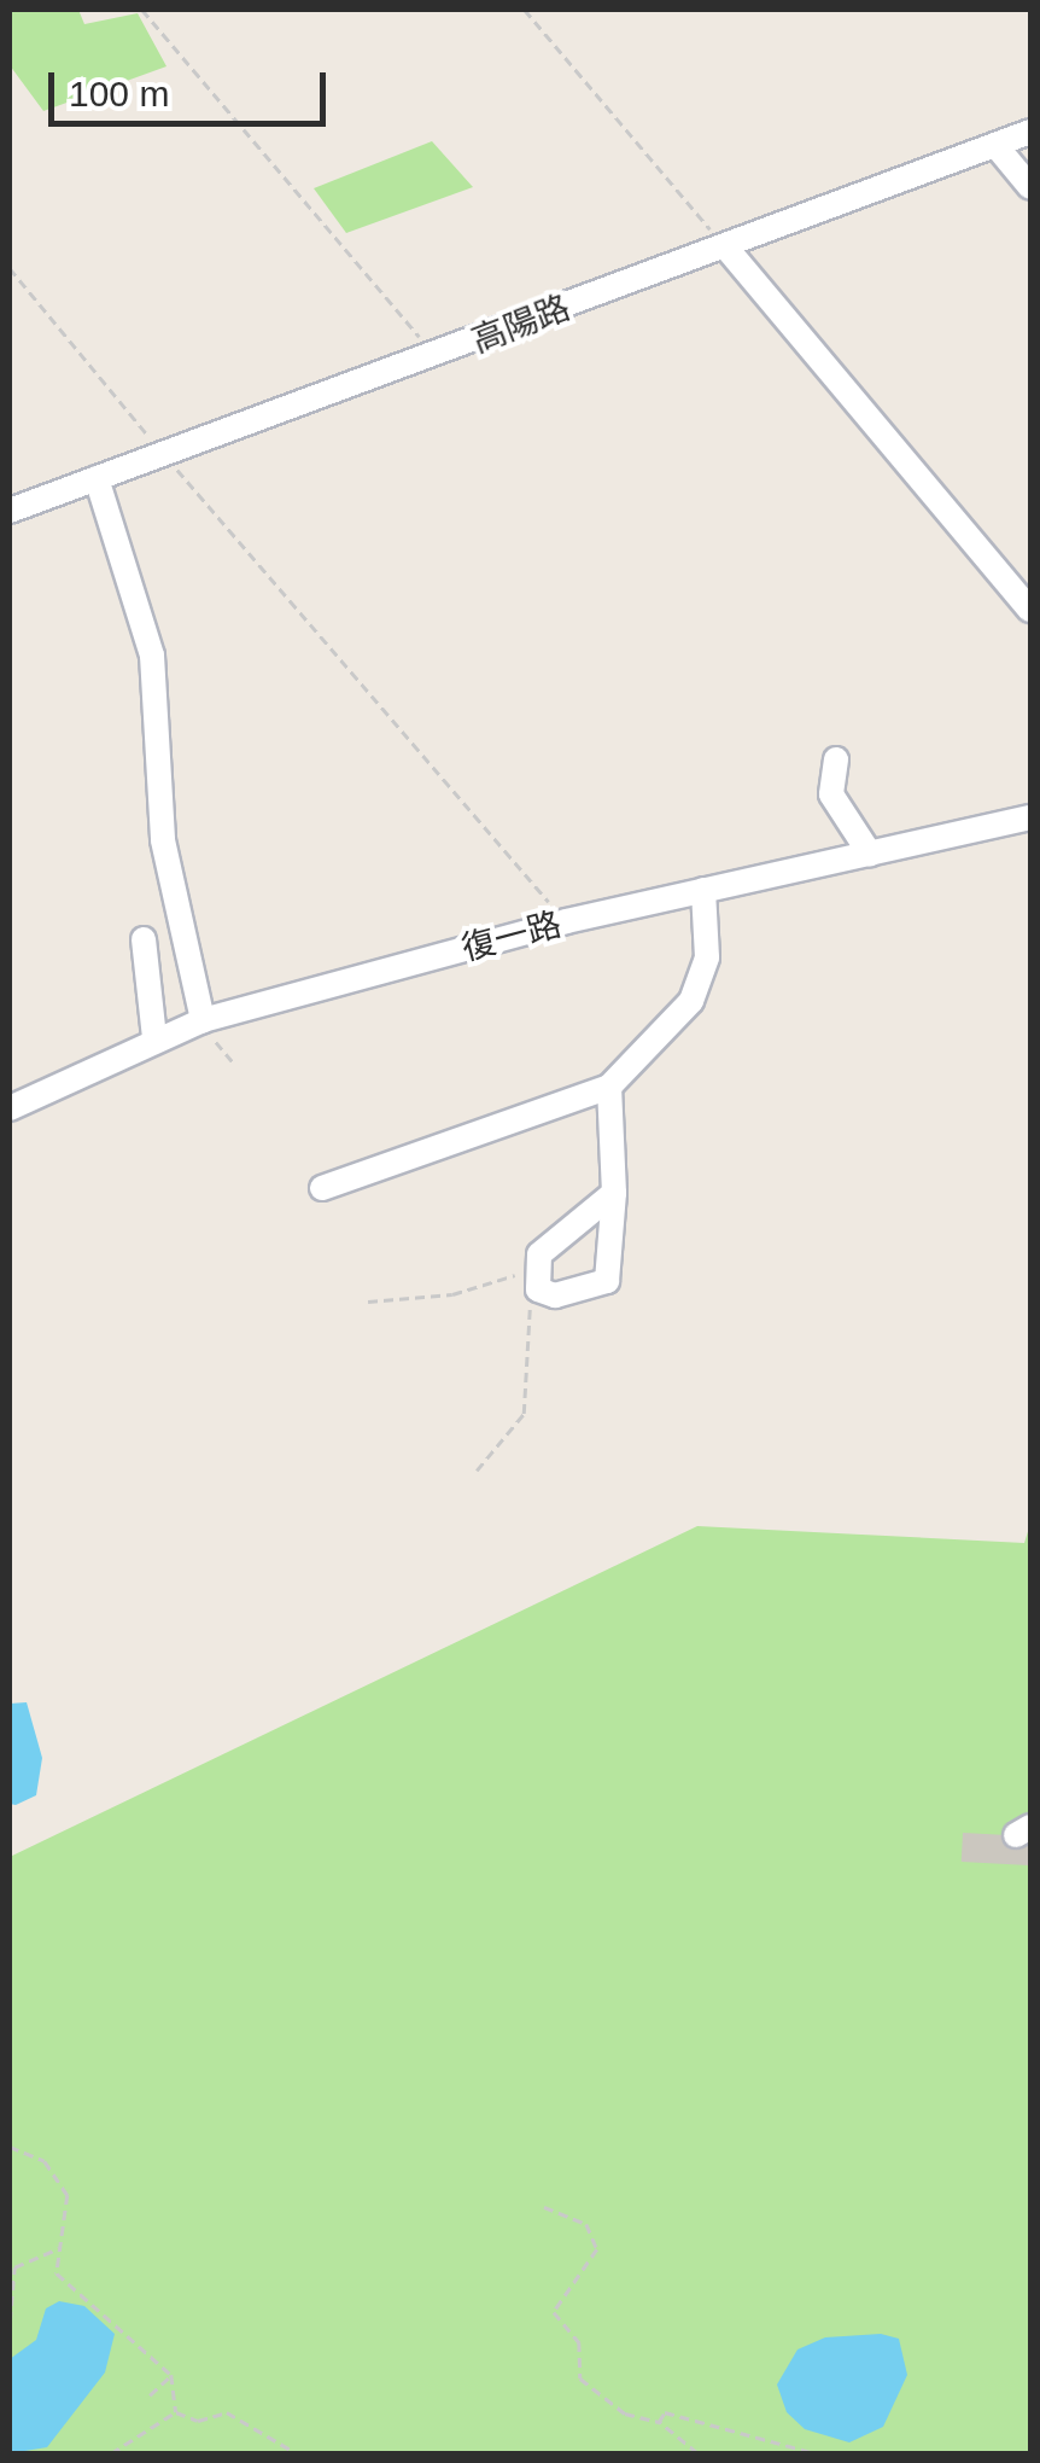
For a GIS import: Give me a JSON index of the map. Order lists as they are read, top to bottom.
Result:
{
  "streets": {
    "street": ["高陽路", "復一路"]
  },
  "scale_bar": "100 m"
}
